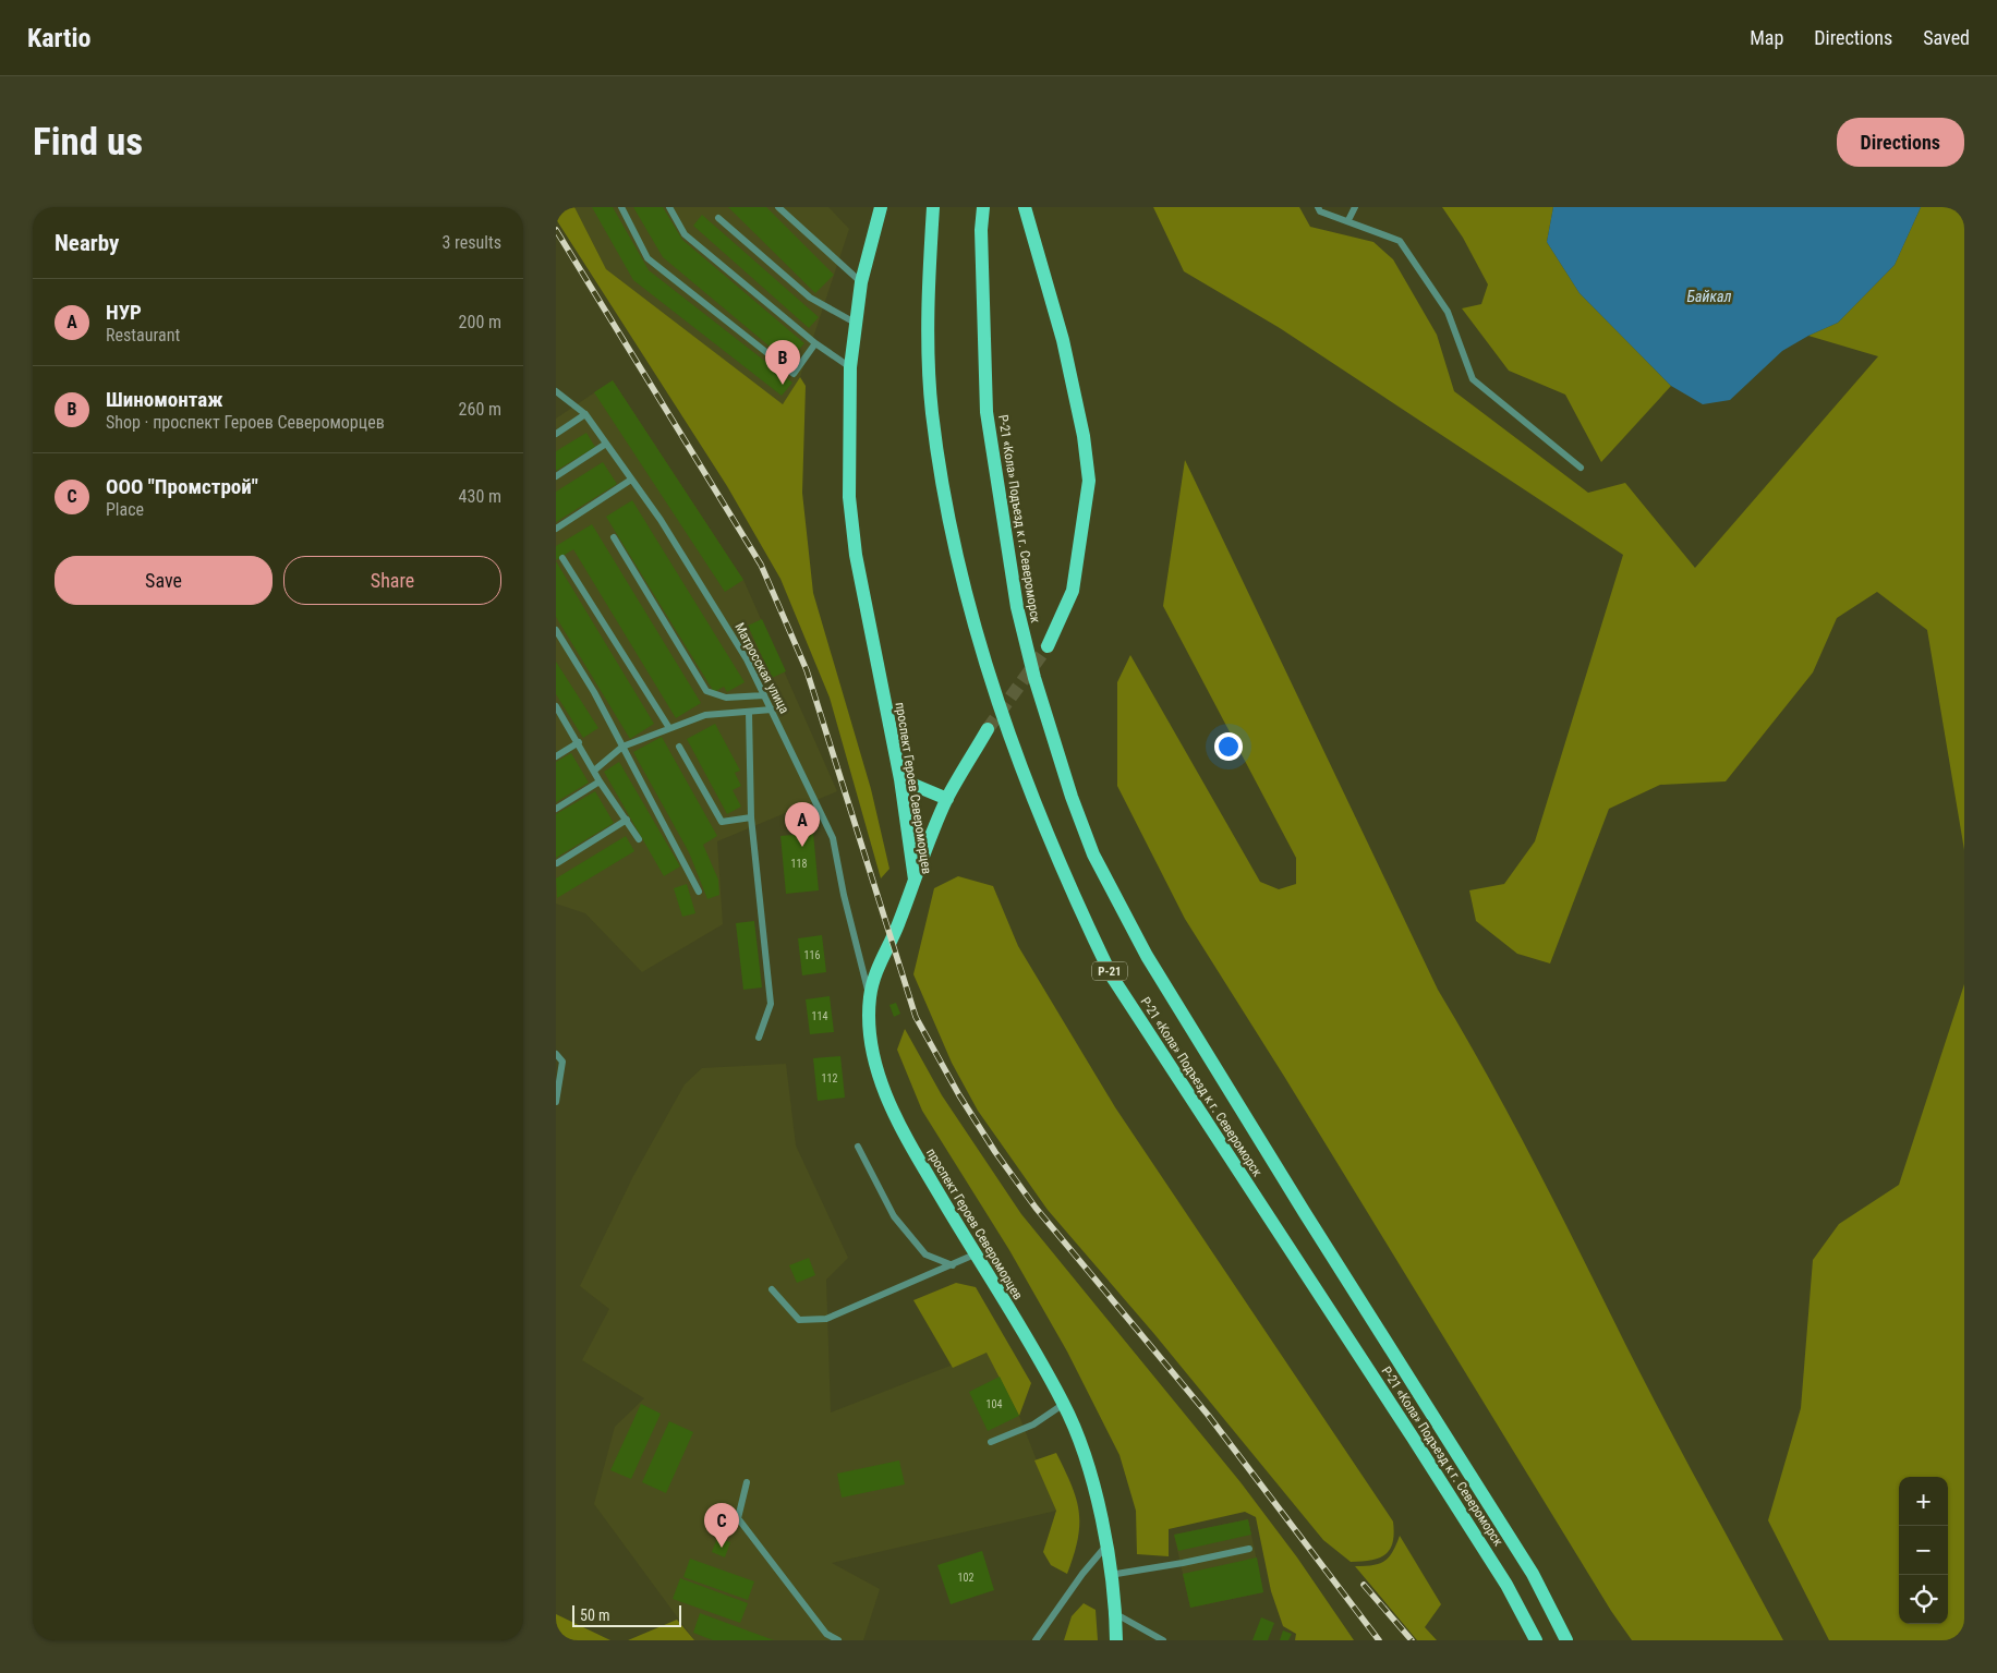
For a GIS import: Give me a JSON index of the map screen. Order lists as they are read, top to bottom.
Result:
{
  "streets": {
    "main road": ["Р-21 «Кола» Подъезд к г. Североморск", "проспект Героев Североморцев", "Р-21"],
    "lane": ["Матросская улица"]
  },
  "crossings": [
    ["Матросская улица", "проспект Героев Североморцев"]
  ],
  "water": ["Байкал"],
  "house_numbers": [
    "118",
    "116",
    "114",
    "112",
    "104",
    "102"
  ],
  "scale_bar": "50 m",
  "page": {
    "header": "Kartio",
    "nav": ["Map", "Directions", "Saved"],
    "buttons": [
      "Directions",
      ["Save", "Share"]
    ],
    "title": "Find us",
    "heading": ["Nearby", "3 results"],
    "list": [
      {
        "mark": "A",
        "name": "НУР",
        "note": "Restaurant",
        "value": "200 m"
      },
      {
        "mark": "B",
        "name": "Шиномонтаж",
        "note": "Shop · проспект Героев Североморцев",
        "value": "260 m"
      },
      {
        "mark": "C",
        "name": "ООО \"Промстрой\"",
        "note": "Place",
        "value": "430 m"
      }
    ],
    "pins": ["B", "A", "C"],
    "map_buttons": ["+", "−"],
    "scale": "50 m"
  }
}
